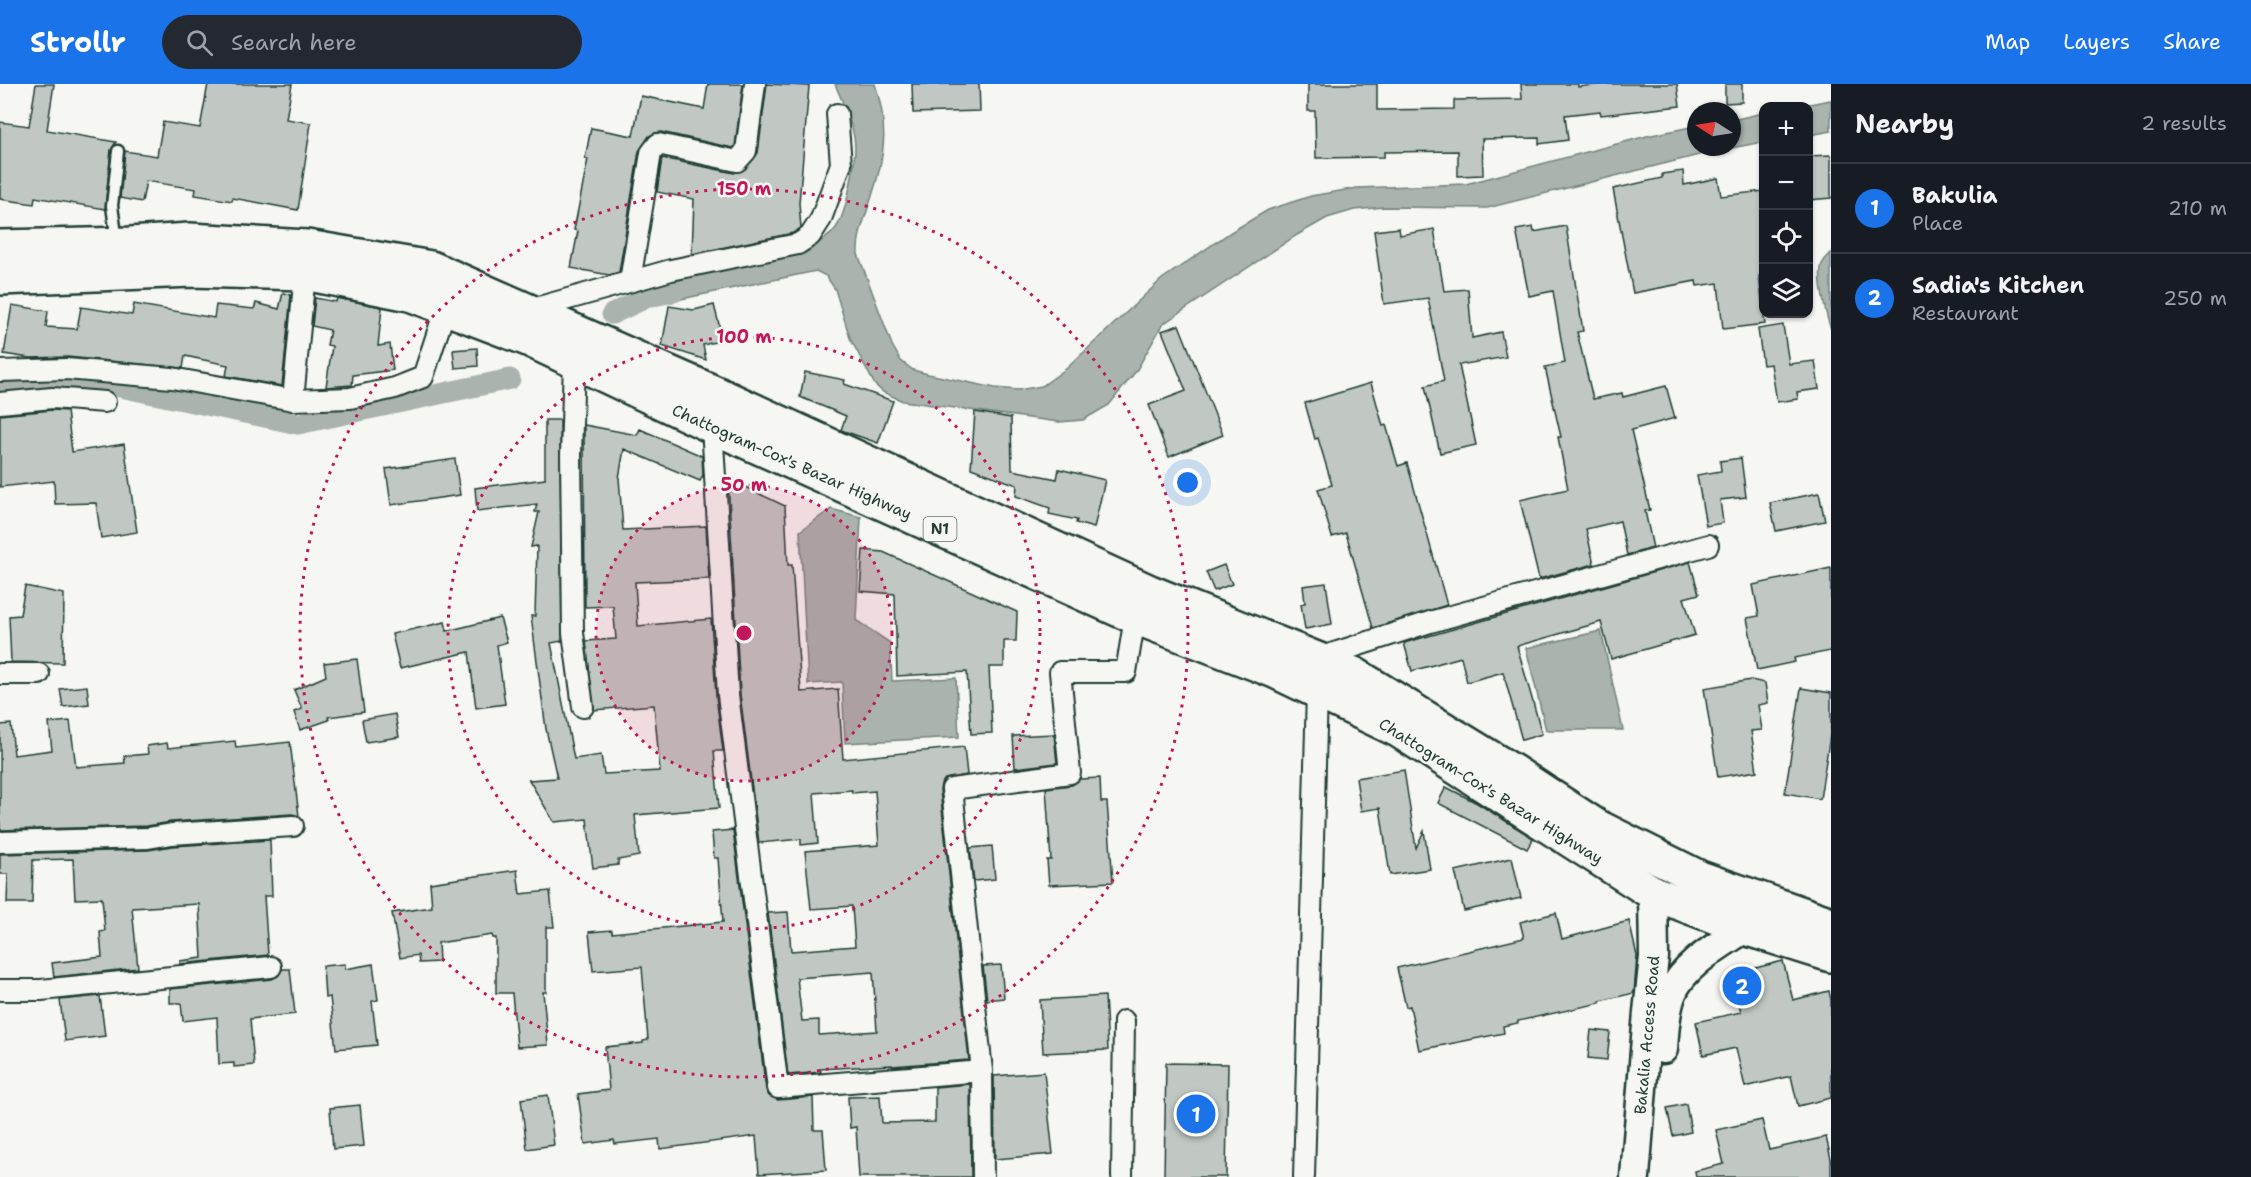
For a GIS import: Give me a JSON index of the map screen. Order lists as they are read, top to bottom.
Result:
{
  "streets": {
    "highway": ["Chattogram-Cox's Bazar Highway", "N1"],
    "street": ["Bakalia Access Road"]
  },
  "crossings": [
    ["Chattogram-Cox's Bazar Highway", "Bakalia Access Road"]
  ],
  "north": "left",
  "page": {
    "header": "Strollr",
    "search": "Search here",
    "nav": ["Map", "Layers", "Share"],
    "heading": ["Nearby", "2 results"],
    "map_buttons": ["+", "−"],
    "list": [
      {
        "mark": "1",
        "name": "Bakulia",
        "note": "Place",
        "value": "210 m"
      },
      {
        "mark": "2",
        "name": "Sadia's Kitchen",
        "note": "Restaurant",
        "value": "250 m"
      }
    ],
    "pins": ["2", "1"]
  },
  "rings": ["150 m", "100 m", "50 m"]
}
